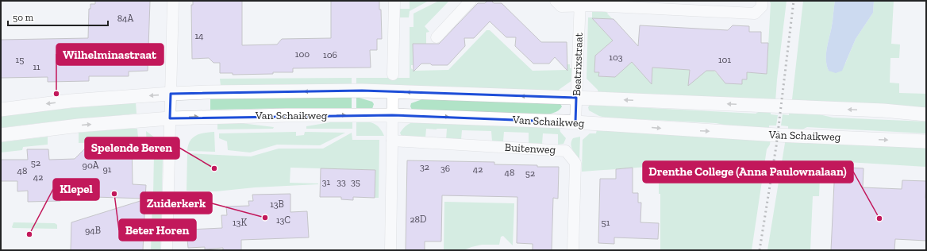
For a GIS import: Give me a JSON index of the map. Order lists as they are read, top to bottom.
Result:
{
  "streets": {
    "street": ["Beatrixstraat", "Van Schaikweg", "Buitenweg"]
  },
  "crossings": [
    ["Beatrixstraat", "Van Schaikweg"]
  ],
  "places": [
    "Wilhelminastraat",
    "Spelende Beren",
    "Beter Horen",
    "Zuiderkerk",
    "Drenthe College (Anna Paulownalaan)",
    "Klepel"
  ],
  "house_numbers": [
    "84A",
    "14",
    "100",
    "106",
    "103",
    "15",
    "101",
    "11",
    "52",
    "90A",
    "32",
    "36",
    "91",
    "42",
    "48",
    "48",
    "52",
    "42",
    "31",
    "33",
    "35",
    "13B",
    "28D",
    "13C",
    "13K",
    "51",
    "94B"
  ],
  "scale_bar": "50 m"
}
